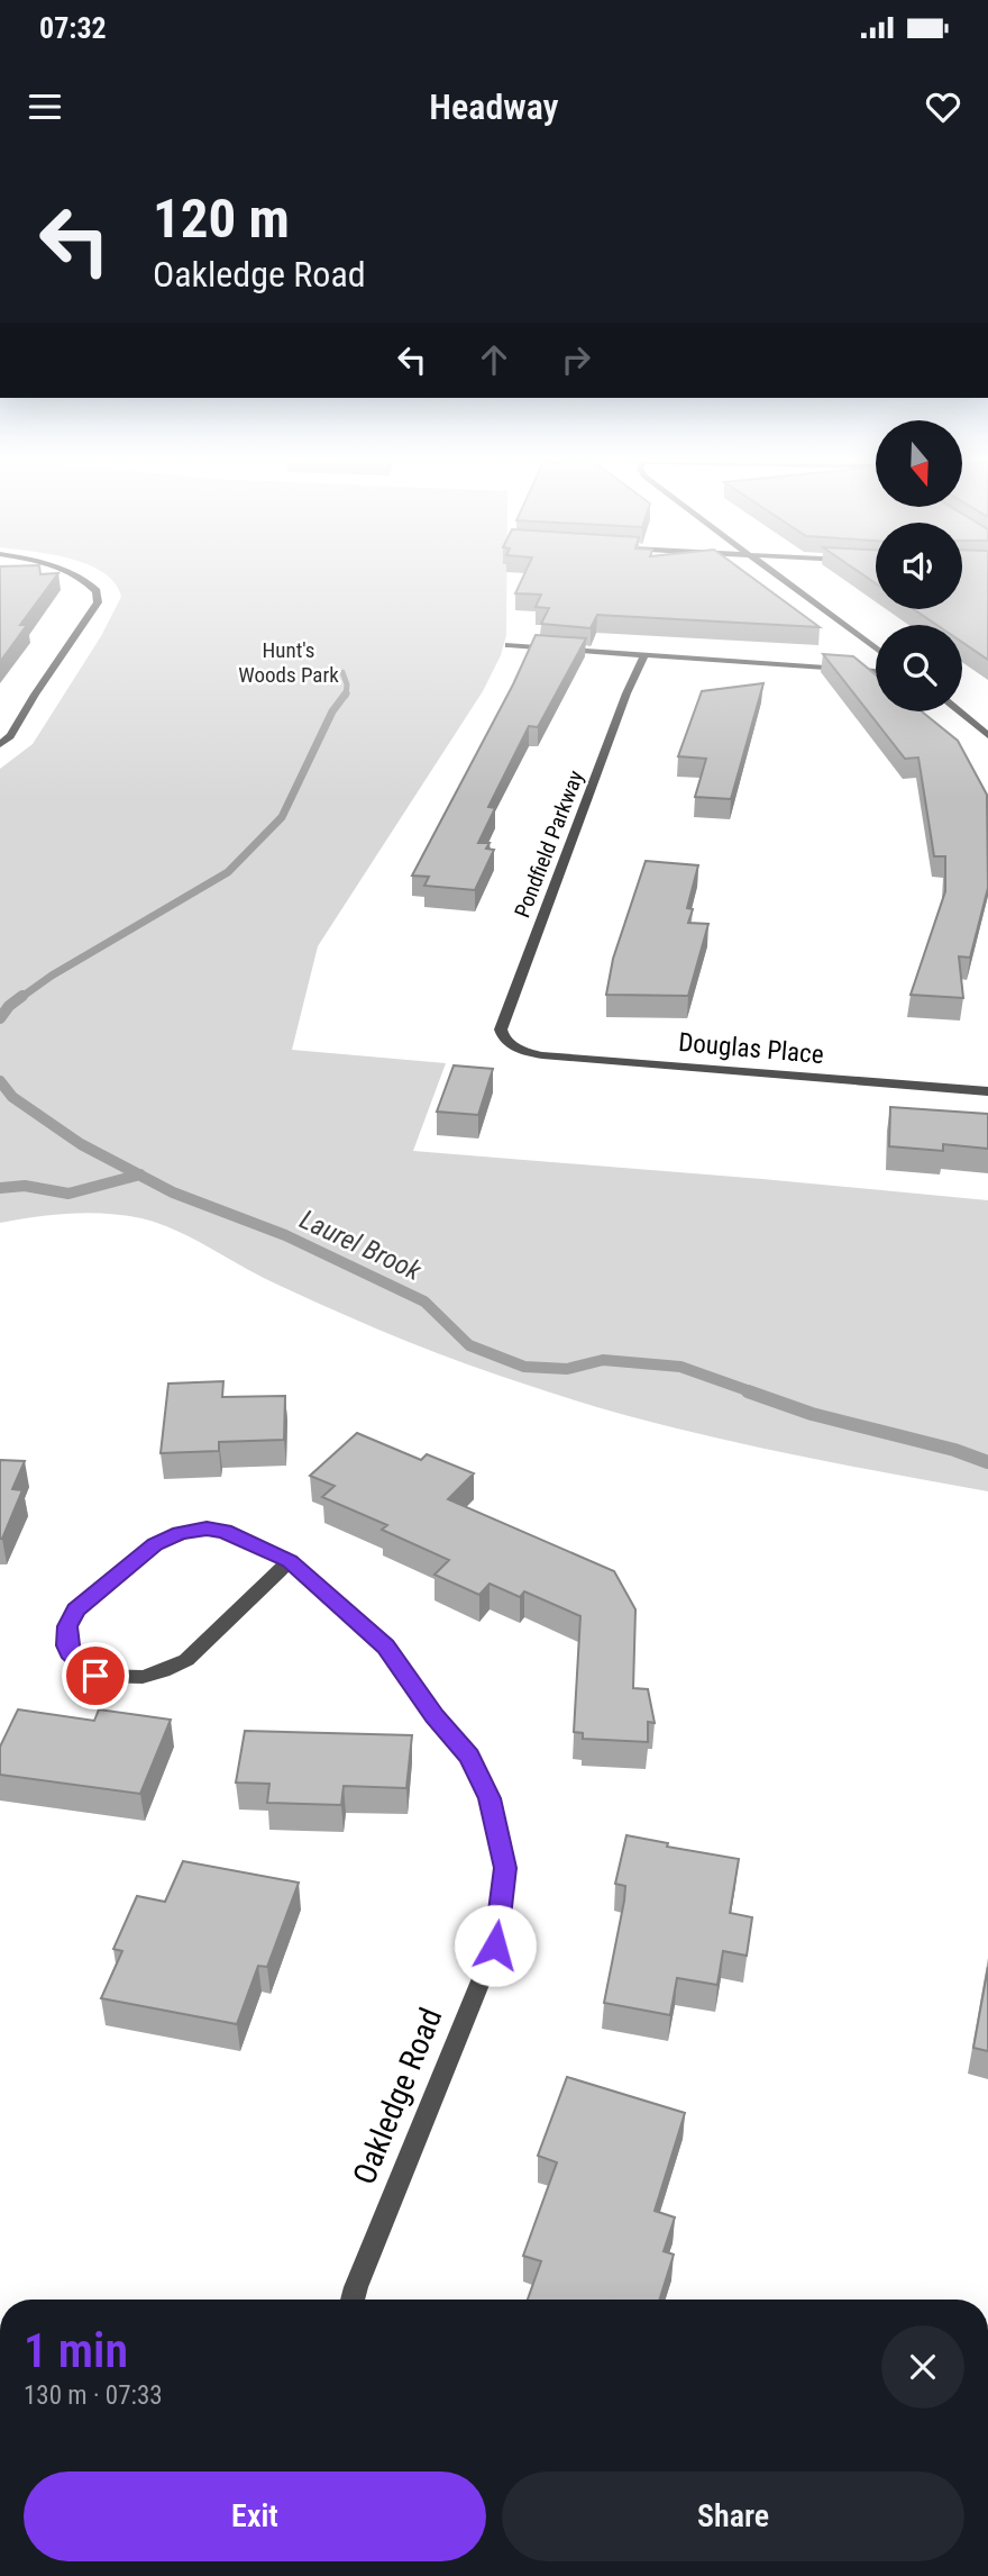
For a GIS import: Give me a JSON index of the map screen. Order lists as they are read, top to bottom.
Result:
{
  "streets": {
    "street": ["Pondfield Parkway", "Douglas Place", "Oakledge Road"]
  },
  "crossings": [
    ["Pondfield Parkway", "Douglas Place"]
  ],
  "water": ["Laurel Brook"],
  "parks": ["Hunt's Woods Park"],
  "north": "bottom",
  "page": {
    "status": "07:32",
    "header": "Headway",
    "turn": ["120 m", "Oakledge Road"],
    "heading": ["1 min", "130 m · 07:33"],
    "buttons": ["Exit", "Share"]
  }
}
